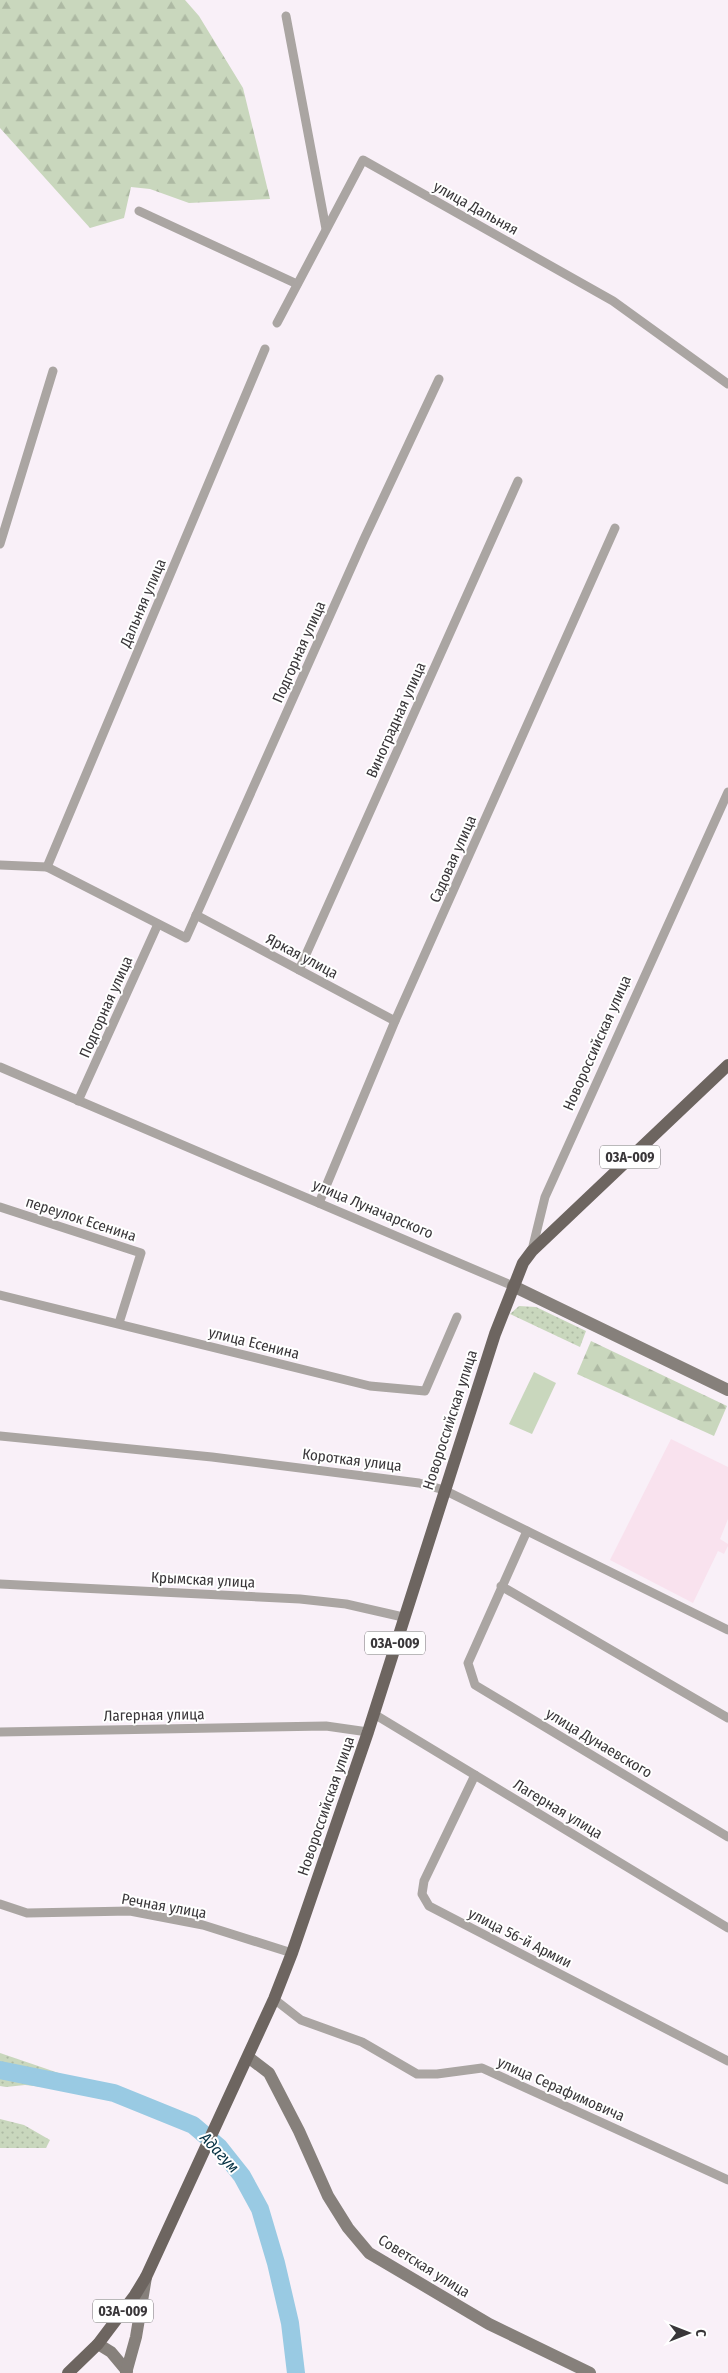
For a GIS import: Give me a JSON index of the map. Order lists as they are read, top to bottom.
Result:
{
  "streets": {
    "main road": [
      "Новороссийская улица",
      "03А-009",
      "улица Луначарского",
      "Советская улица"
    ],
    "street": [
      "улица Дальняя",
      "Дальняя улица",
      "Подгорная улица",
      "Виноградная улица",
      "Садовая улица",
      "Яркая улица",
      "переулок Есенина",
      "улица Есенина",
      "Короткая улица",
      "Крымская улица",
      "Лагерная улица",
      "улица Дунаевского",
      "Речная улица",
      "улица 56-й Армии",
      "улица Серафимовича"
    ]
  },
  "crossings": [
    ["Подгорная улица", "Яркая улица"],
    ["Подгорная улица", "улица Луначарского"],
    ["Виноградная улица", "Яркая улица"],
    ["Садовая улица", "Яркая улица"],
    ["Садовая улица", "улица Луначарского"],
    ["Новороссийская улица", "03А-009"],
    ["Новороссийская улица", "улица Луначарского"],
    ["Новороссийская улица", "Короткая улица"],
    ["Новороссийская улица", "Крымская улица"],
    ["Новороссийская улица", "Лагерная улица"],
    ["Новороссийская улица", "Речная улица"],
    ["Новороссийская улица", "улица Серафимовича"],
    ["Новороссийская улица", "Советская улица"],
    ["переулок Есенина", "улица Есенина"],
    ["Лагерная улица", "улица 56-й Армии"]
  ],
  "water": ["Адагум"],
  "north": "right"
}
